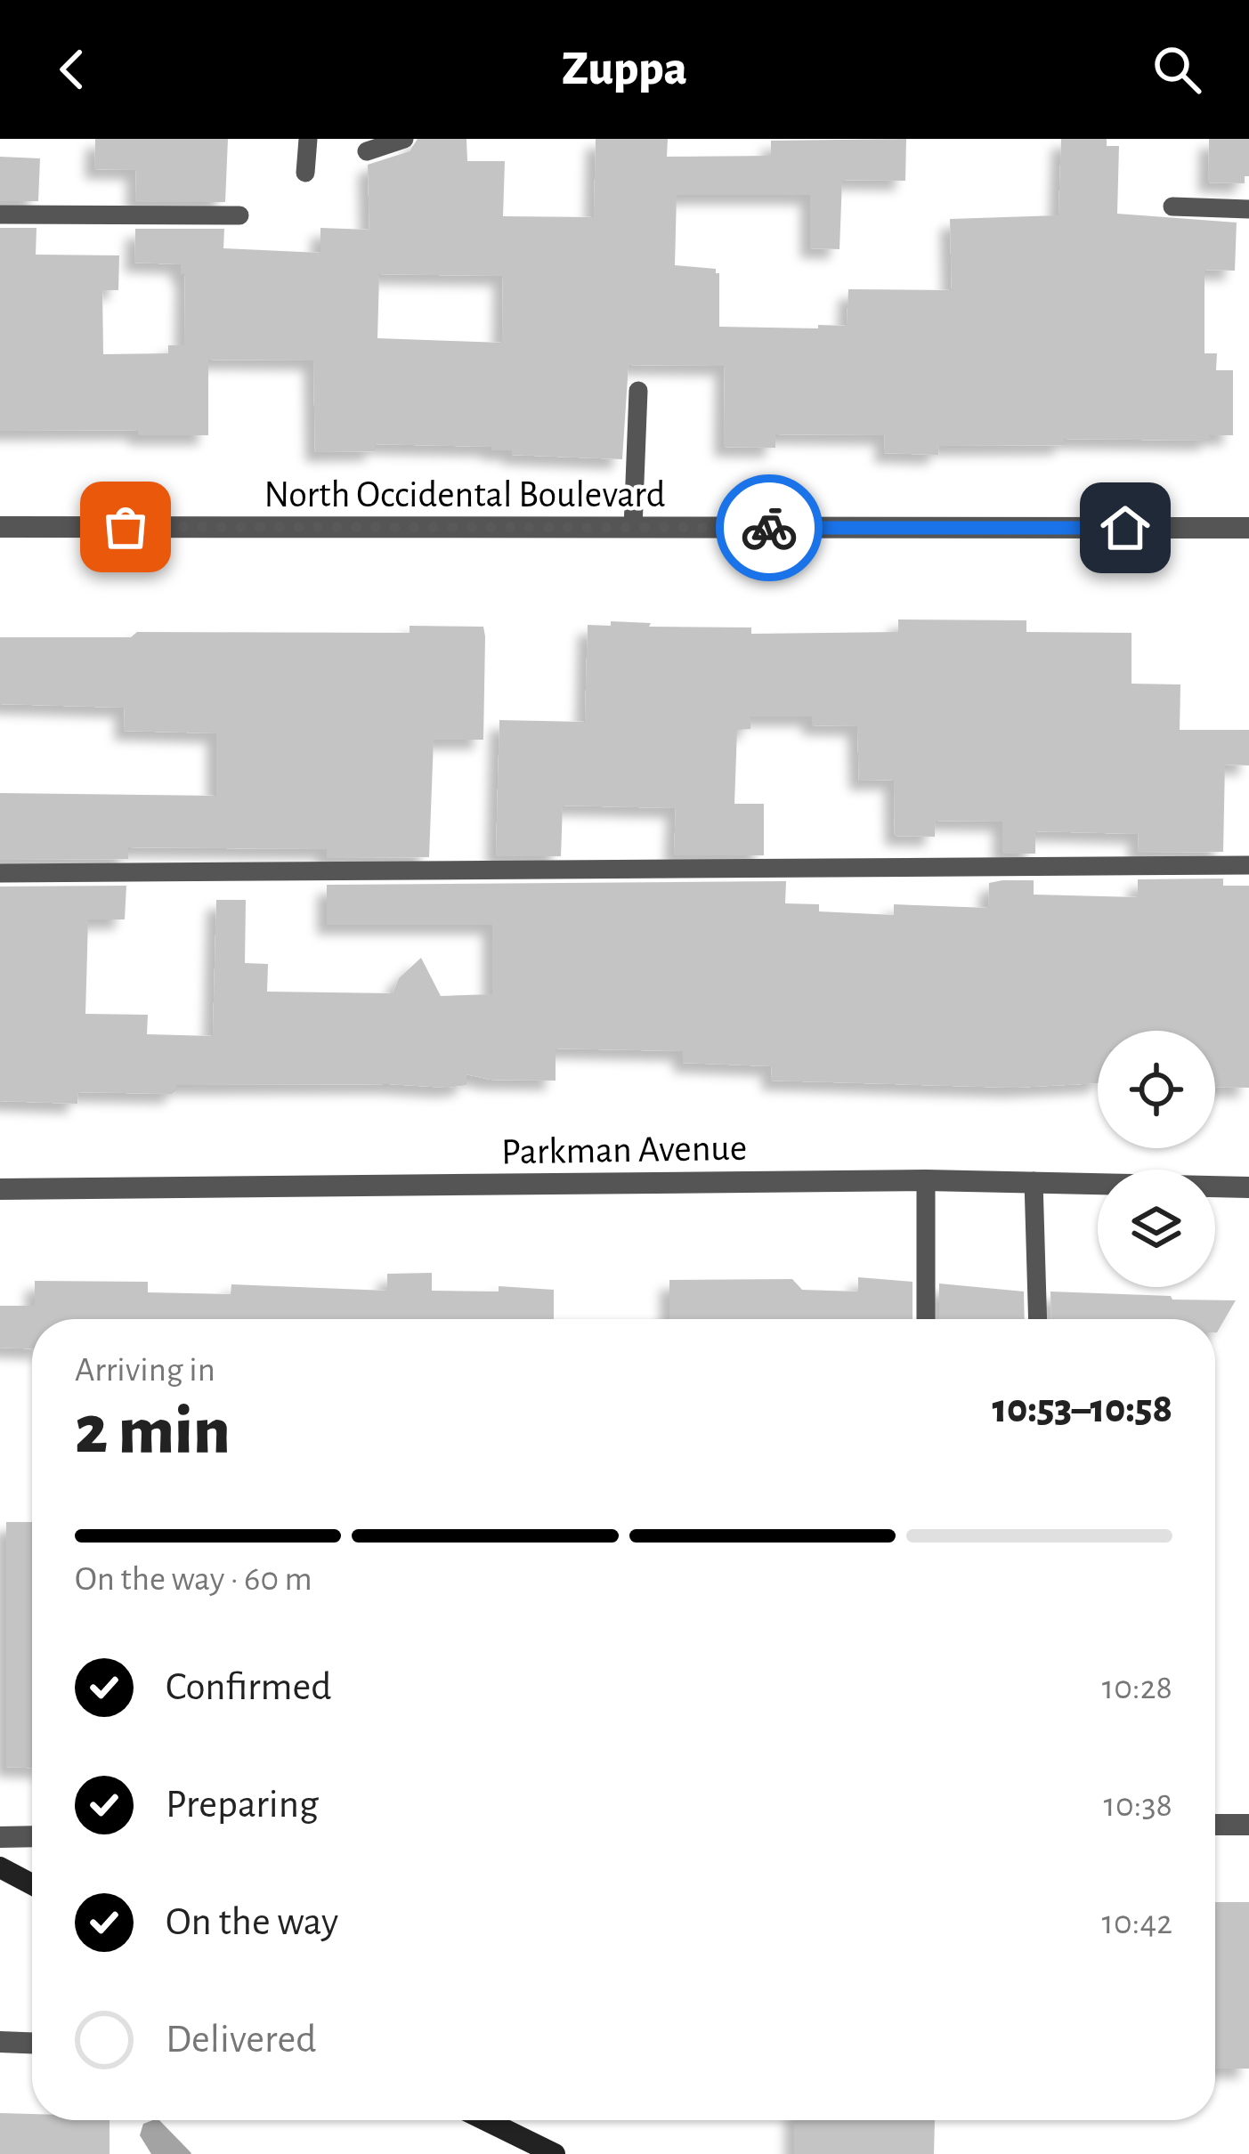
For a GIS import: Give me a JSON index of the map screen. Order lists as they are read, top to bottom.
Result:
{
  "streets": {
    "street": ["North Occidental Boulevard", "Parkman Avenue"]
  },
  "page": {
    "header": "Zuppa",
    "heading": ["2 min", "Arriving in", "10:53–10:58"],
    "bar": "On the way · 60 m",
    "list": [
      ["Confirmed", "10:28"],
      ["Preparing", "10:38"],
      ["On the way", "10:42"],
      "Delivered"
    ]
  }
}
